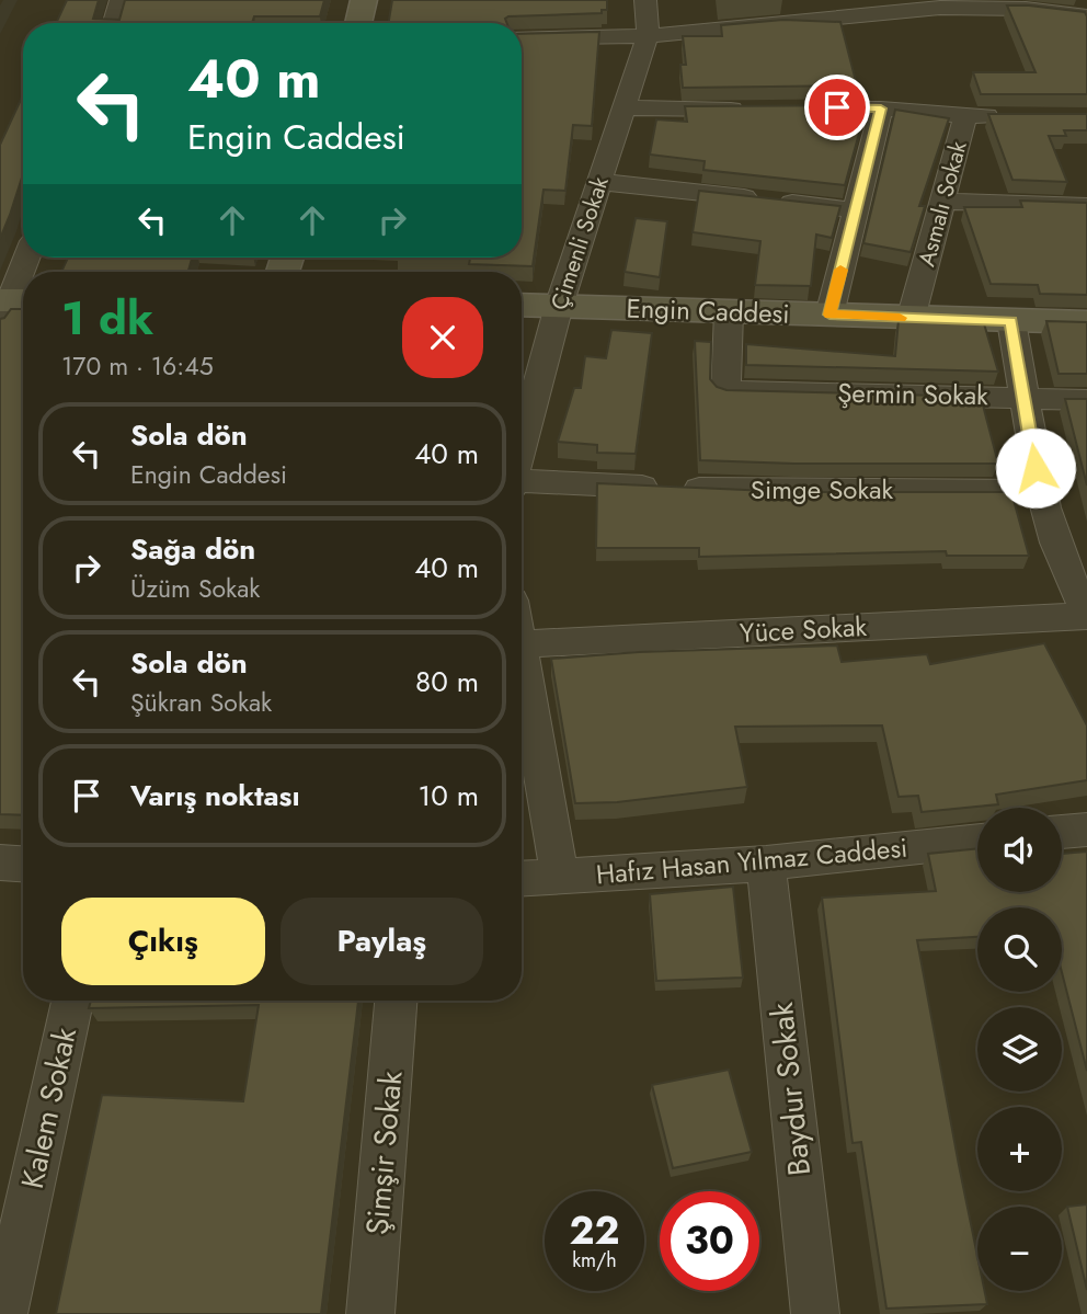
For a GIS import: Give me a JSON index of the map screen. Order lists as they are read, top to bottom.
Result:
{
  "streets": {
    "street": [
      "Asmalı Sokak",
      "Çimenli Sokak",
      "Engin Caddesi",
      "Şermin Sokak",
      "Simge Sokak",
      "Yüce Sokak",
      "Hafız Hasan Yılmaz Caddesi",
      "Baydur Sokak",
      "Kalem Sokak",
      "Şimşir Sokak"
    ]
  },
  "crossings": [
    ["Asmalı Sokak", "Engin Caddesi"],
    ["Çimenli Sokak", "Engin Caddesi"],
    ["Engin Caddesi", "Şermin Sokak"],
    ["Hafız Hasan Yılmaz Caddesi", "Baydur Sokak"]
  ],
  "page": {
    "turn": ["40 m", "Engin Caddesi"],
    "heading": ["1 dk", "170 m · 16:45"],
    "list": [
      {
        "name": "Sola dön",
        "note": "Engin Caddesi",
        "value": "40 m"
      },
      {
        "name": "Sağa dön",
        "note": "Üzüm Sokak",
        "value": "40 m"
      },
      {
        "name": "Sola dön",
        "note": "Şükran Sokak",
        "value": "80 m"
      },
      {
        "name": "Varış noktası",
        "value": "10 m"
      }
    ],
    "map_buttons": ["+", "−"],
    "buttons": ["Çıkış", "Paylaş"],
    "speed": "22 km/h",
    "limit": "30"
  }
}
